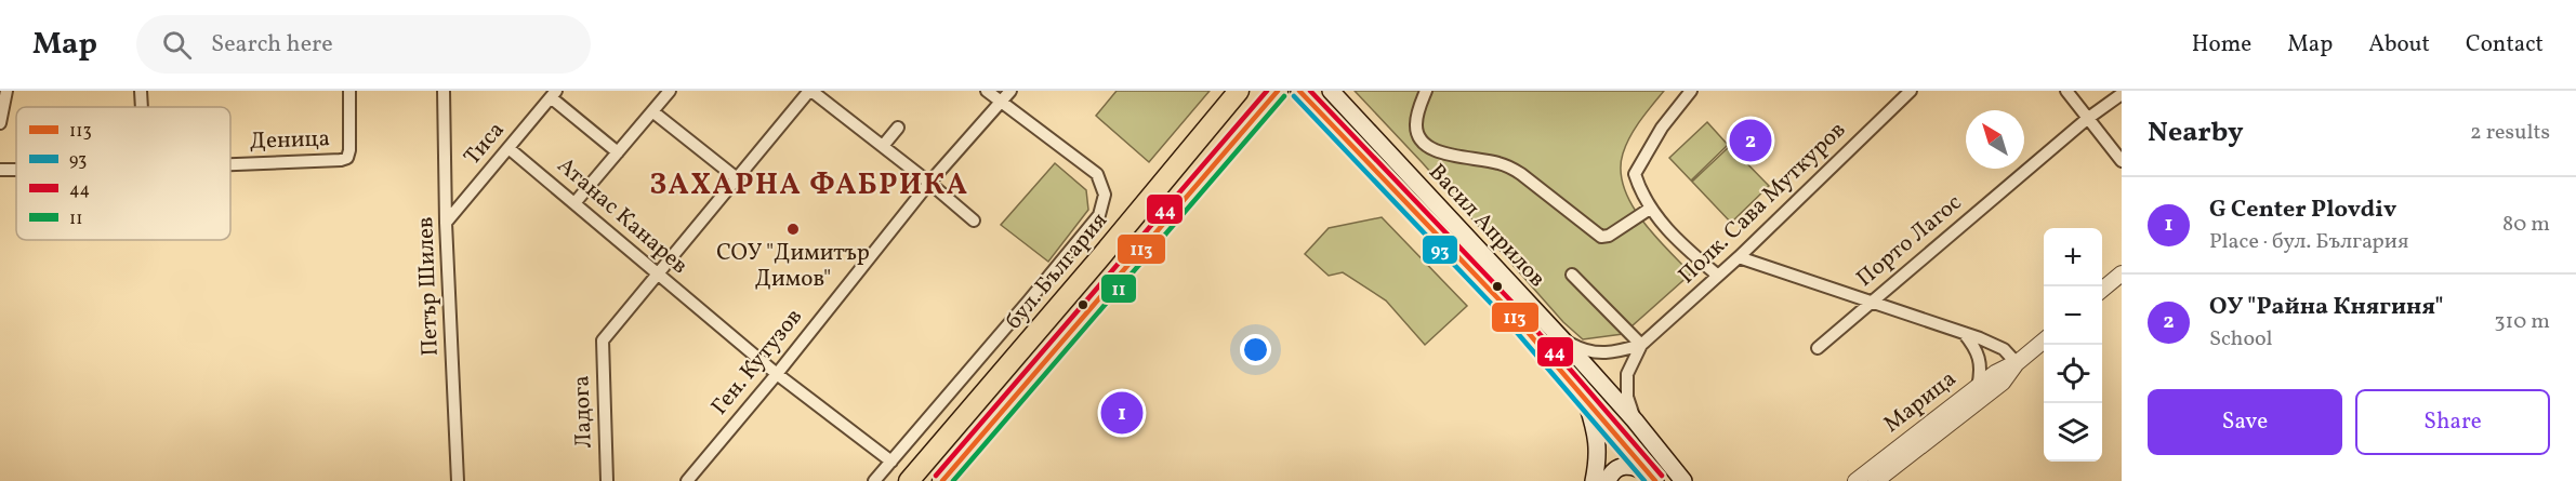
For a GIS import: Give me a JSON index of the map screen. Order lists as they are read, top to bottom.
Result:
{
  "streets": {
    "main road": ["Васил Априлов", "бул. България"],
    "street": [
      "Деница",
      "Тиса",
      "Полк. Сава Муткуров",
      "Атанас Канарев",
      "Порто Лагос",
      "Петър Шилев",
      "Ген. Кутузов",
      "Марица",
      "Ладога"
    ]
  },
  "crossings": [
    ["Тиса", "Атанас Канарев"],
    ["Тиса", "Петър Шилев"],
    ["Атанас Канарев", "бул. България"],
    ["Атанас Канарев", "Ген. Кутузов"],
    ["Атанас Канарев", "Ладога"],
    ["бул. България", "Ген. Кутузов"]
  ],
  "districts": ["ЗАХАРНА ФАБРИКА"],
  "places": ["СОУ \"Димитър Димов\""],
  "lines": [
    "transit line 113",
    "transit line 44",
    "transit line 93",
    "transit line 11"
  ],
  "legend": [
    "113",
    "93",
    "44",
    "11"
  ],
  "north": "top left",
  "page": {
    "header": "Map",
    "search": "Search here",
    "nav": [
      "Home",
      "Map",
      "About",
      "Contact"
    ],
    "heading": ["Nearby", "2 results"],
    "pins": ["2", "1"],
    "list": [
      {
        "mark": "1",
        "name": "G Center Plovdiv",
        "note": "Place · бул. България",
        "value": "80 m"
      },
      {
        "mark": "2",
        "name": "ОУ \"Райна Княгиня\"",
        "note": "School",
        "value": "310 m"
      }
    ],
    "map_buttons": ["+", "−"],
    "buttons": ["Save", "Share"]
  }
}
